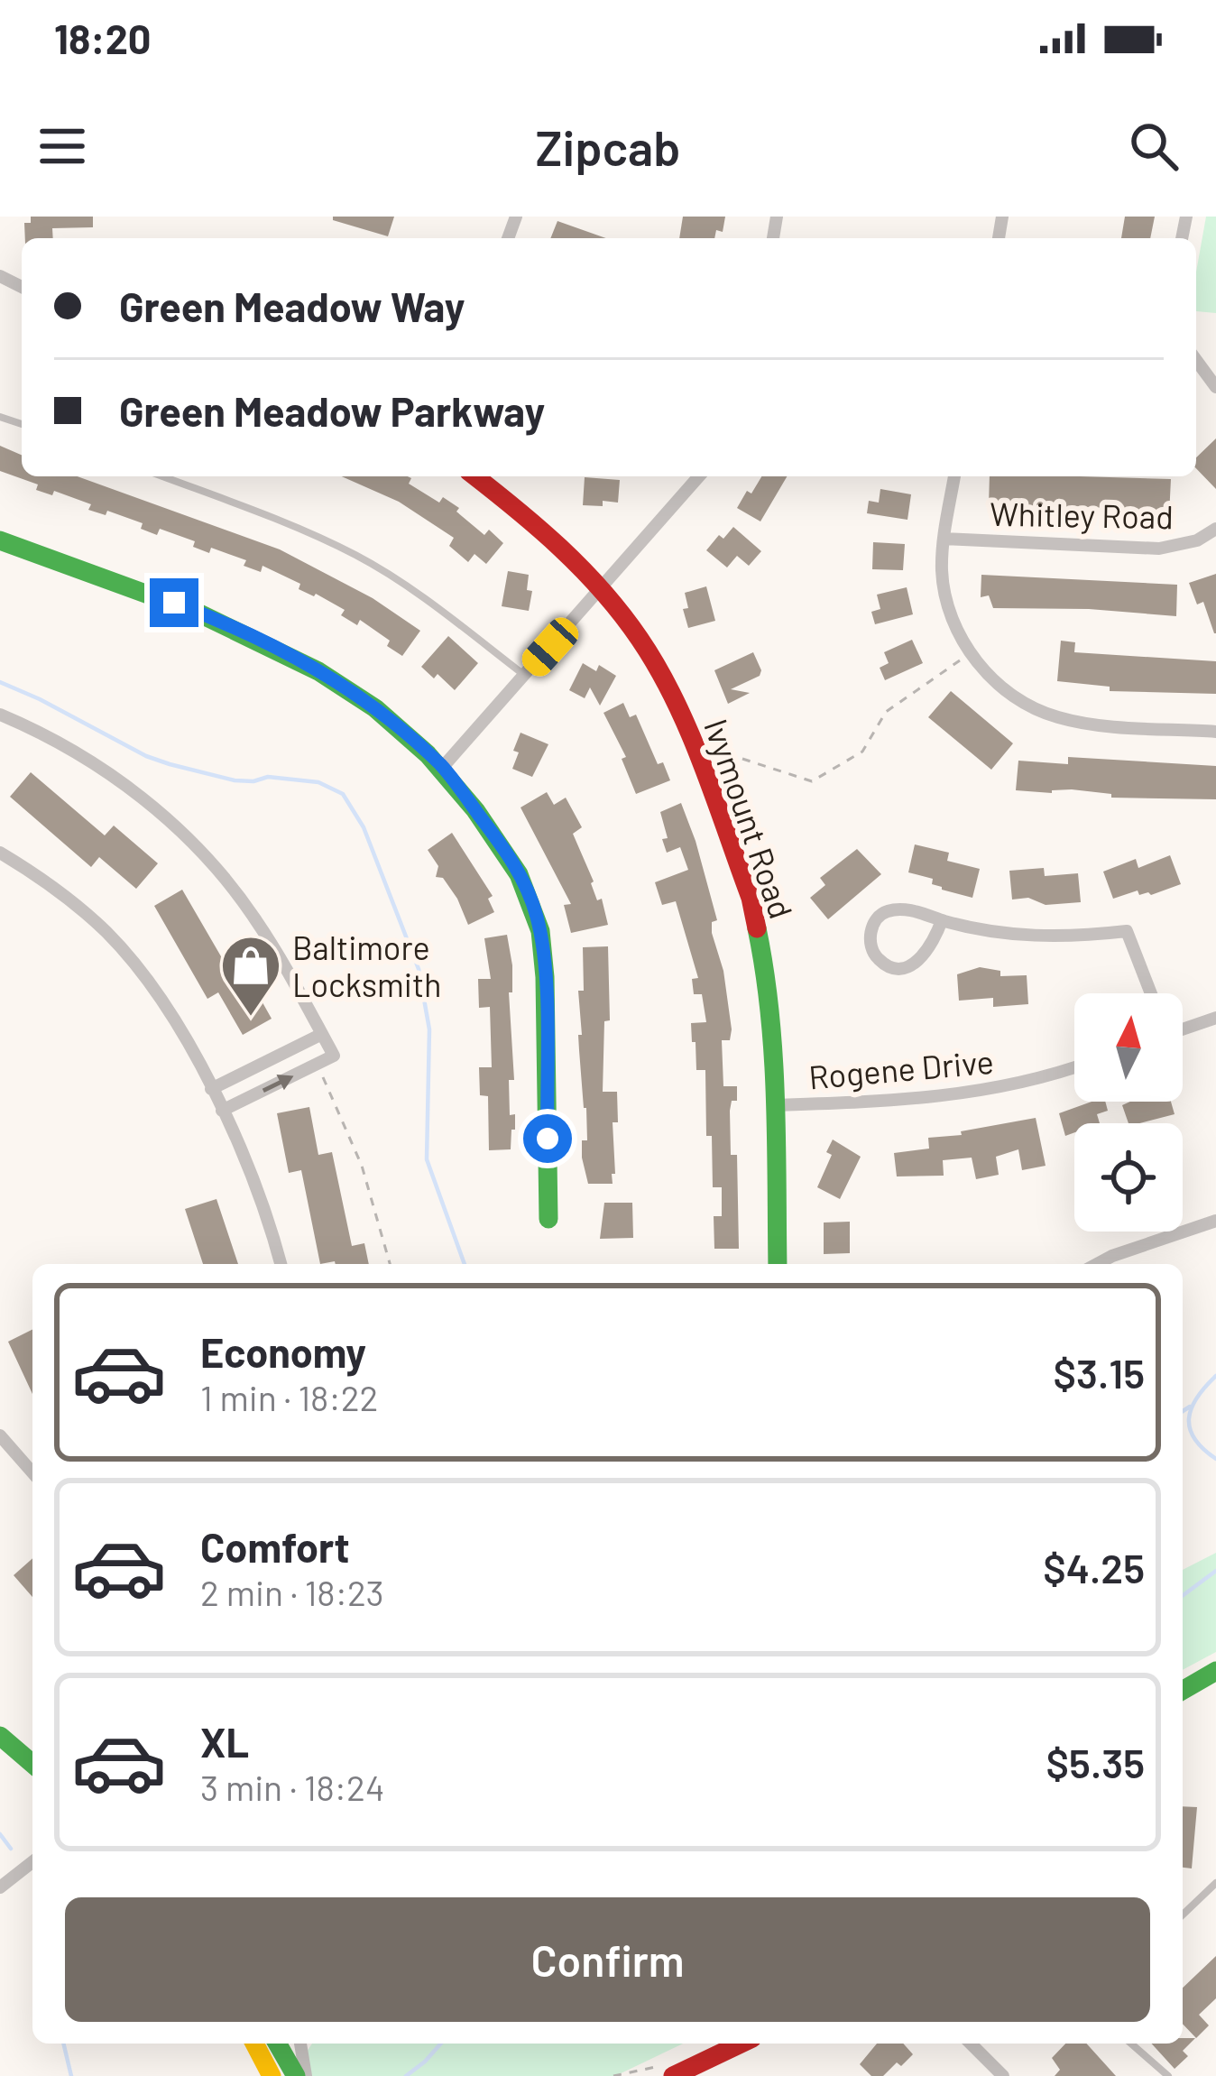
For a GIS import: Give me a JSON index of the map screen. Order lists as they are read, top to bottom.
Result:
{
  "streets": {
    "street": ["Whitley Road", "Ivymount Road", "Rogene Drive"]
  },
  "crossings": [
    ["Ivymount Road", "Rogene Drive"]
  ],
  "places": {
    "shop": ["Baltimore Locksmith"]
  },
  "north": "top",
  "page": {
    "status": "18:20",
    "header": "Zipcab",
    "banner": ["Green Meadow Way", "Green Meadow Parkway"],
    "list": [
      {
        "name": "Economy",
        "note": "1 min · 18:22",
        "value": "$3.15"
      },
      {
        "name": "Comfort",
        "note": "2 min · 18:23",
        "value": "$4.25"
      },
      {
        "name": "XL",
        "note": "3 min · 18:24",
        "value": "$5.35"
      }
    ],
    "buttons": "Confirm"
  }
}
